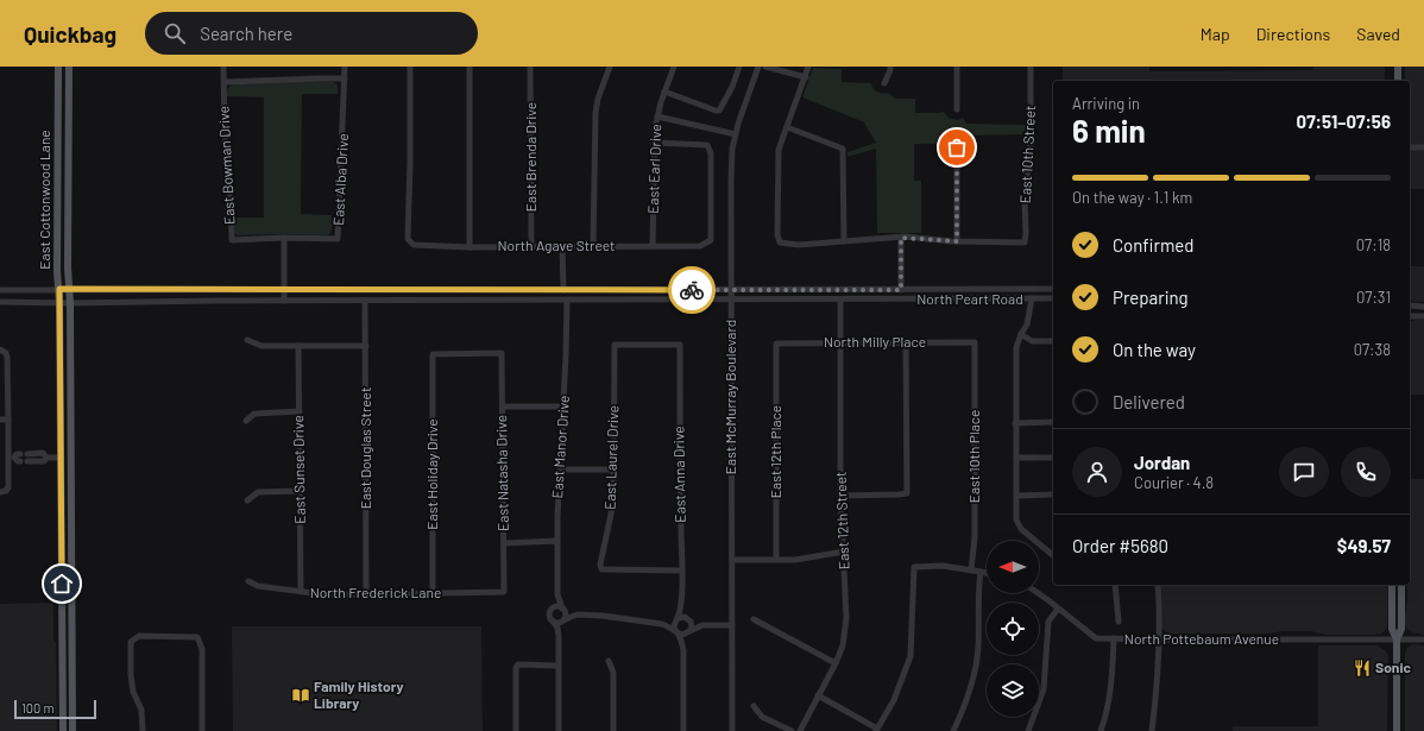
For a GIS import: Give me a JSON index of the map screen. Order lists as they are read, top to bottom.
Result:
{
  "streets": {
    "main road": ["East Cottonwood Lane"],
    "street": [
      "East 10th Street",
      "East Brenda Drive",
      "East Bowman Drive",
      "East Earl Drive",
      "East Alba Drive",
      "North Agave Street",
      "North Peart Road",
      "North Milly Place",
      "East McMurray Boulevard",
      "East Manor Drive",
      "East Douglas Street",
      "East 12th Place",
      "East 10th Place",
      "East Laurel Drive",
      "East Sunset Drive",
      "East Natasha Drive",
      "East Holiday Drive",
      "East Anna Drive",
      "East 12th Street",
      "North Frederick Lane",
      "North Pottebaum Avenue"
    ]
  },
  "crossings": [
    ["East Brenda Drive", "North Agave Street"],
    ["East Bowman Drive", "East Alba Drive"],
    ["East Earl Drive", "North Agave Street"],
    ["East Cottonwood Lane", "North Peart Road"],
    ["North Peart Road", "East McMurray Boulevard"],
    ["North Peart Road", "East Manor Drive"],
    ["North Peart Road", "East Douglas Street"],
    ["North Peart Road", "East 12th Street"],
    ["North Milly Place", "East 12th Place"],
    ["North Milly Place", "East 10th Place"],
    ["North Milly Place", "East 12th Street"],
    ["East Douglas Street", "North Frederick Lane"],
    ["East Laurel Drive", "East Anna Drive"],
    ["East Sunset Drive", "North Frederick Lane"],
    ["East Natasha Drive", "East Holiday Drive"],
    ["East Natasha Drive", "North Frederick Lane"],
    ["East Holiday Drive", "North Frederick Lane"]
  ],
  "places": {
    "restaurant": ["Sonic"],
    "library": ["Family History Library"]
  },
  "scale_bar": "100 m",
  "north": "left",
  "page": {
    "header": "Quickbag",
    "search": "Search here",
    "nav": ["Map", "Directions", "Saved"],
    "heading": ["6 min", "Arriving in", "07:51–07:56"],
    "panel": [
      "Jordan",
      "Courier · 4.8",
      "Order #5680",
      "$49.57"
    ],
    "bar": "On the way · 1.1 km",
    "list": [
      ["Confirmed", "07:18"],
      ["Preparing", "07:31"],
      ["On the way", "07:38"],
      "Delivered"
    ],
    "scale": "100 m"
  }
}
